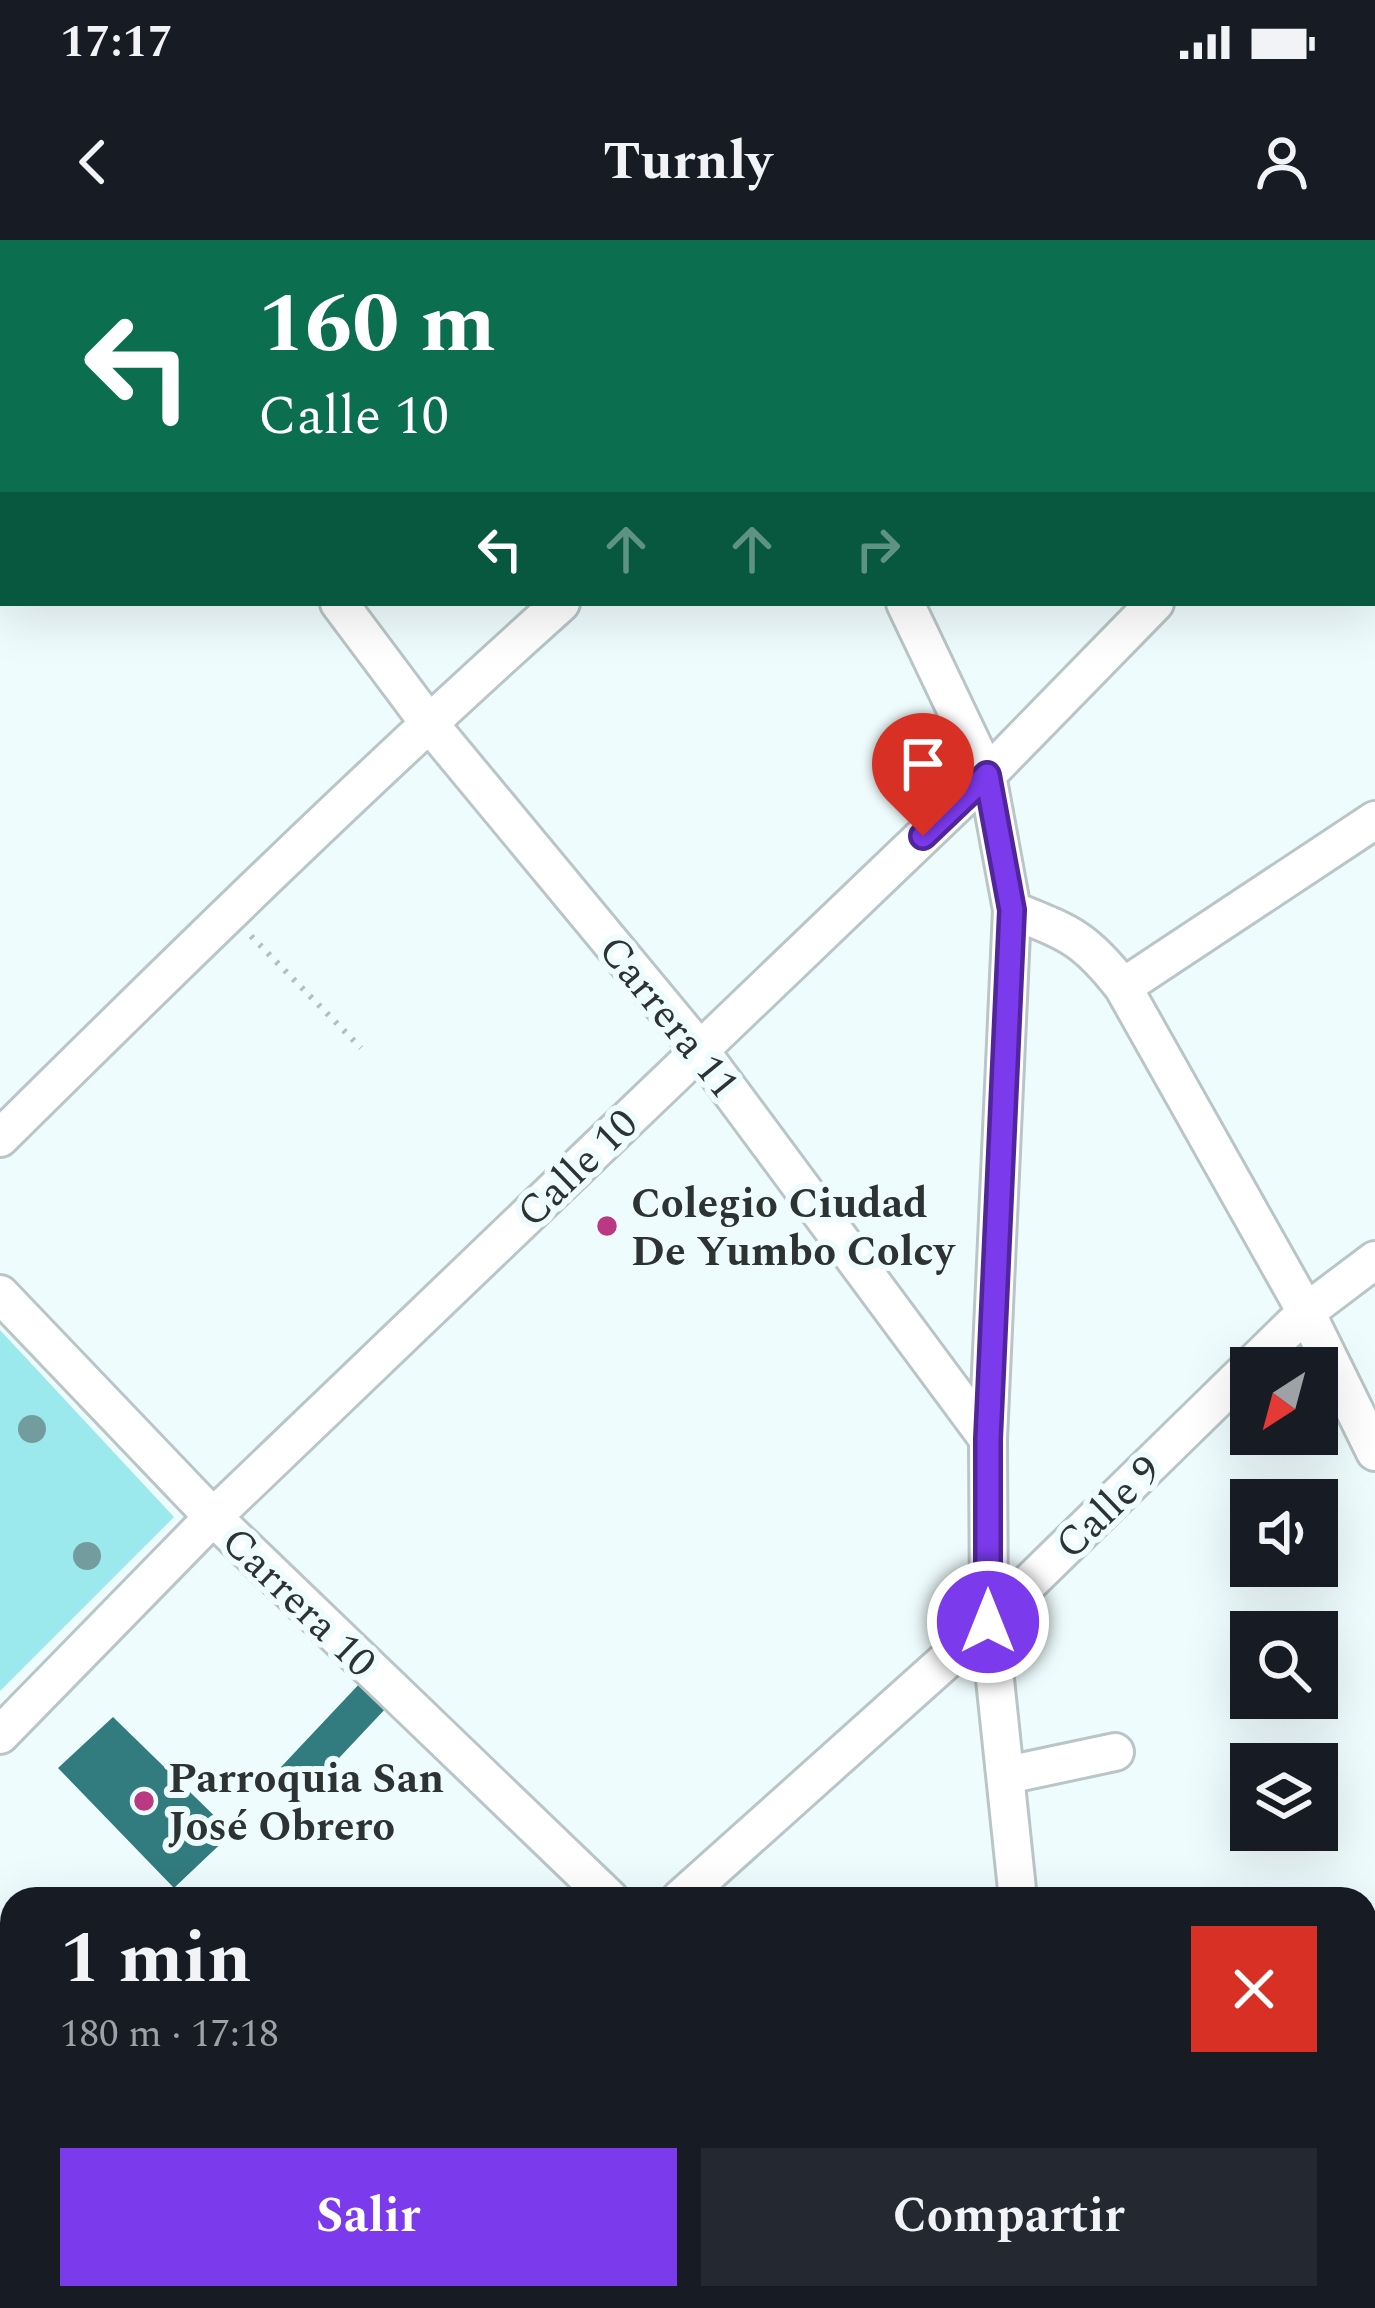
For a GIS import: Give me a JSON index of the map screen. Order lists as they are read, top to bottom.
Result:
{
  "streets": {
    "street": [
      "Carrera 11",
      "Calle 10",
      "Calle 9",
      "Carrera 10"
    ]
  },
  "crossings": [
    ["Carrera 11", "Calle 10"],
    ["Calle 10", "Carrera 10"]
  ],
  "places": ["Colegio Ciudad De Yumbo Colcy", "Parroquia San José Obrero"],
  "north": "bottom left",
  "page": {
    "status": "17:17",
    "header": "Turnly",
    "turn": ["160 m", "Calle 10"],
    "heading": ["1 min", "180 m · 17:18"],
    "buttons": ["Salir", "Compartir"]
  }
}
